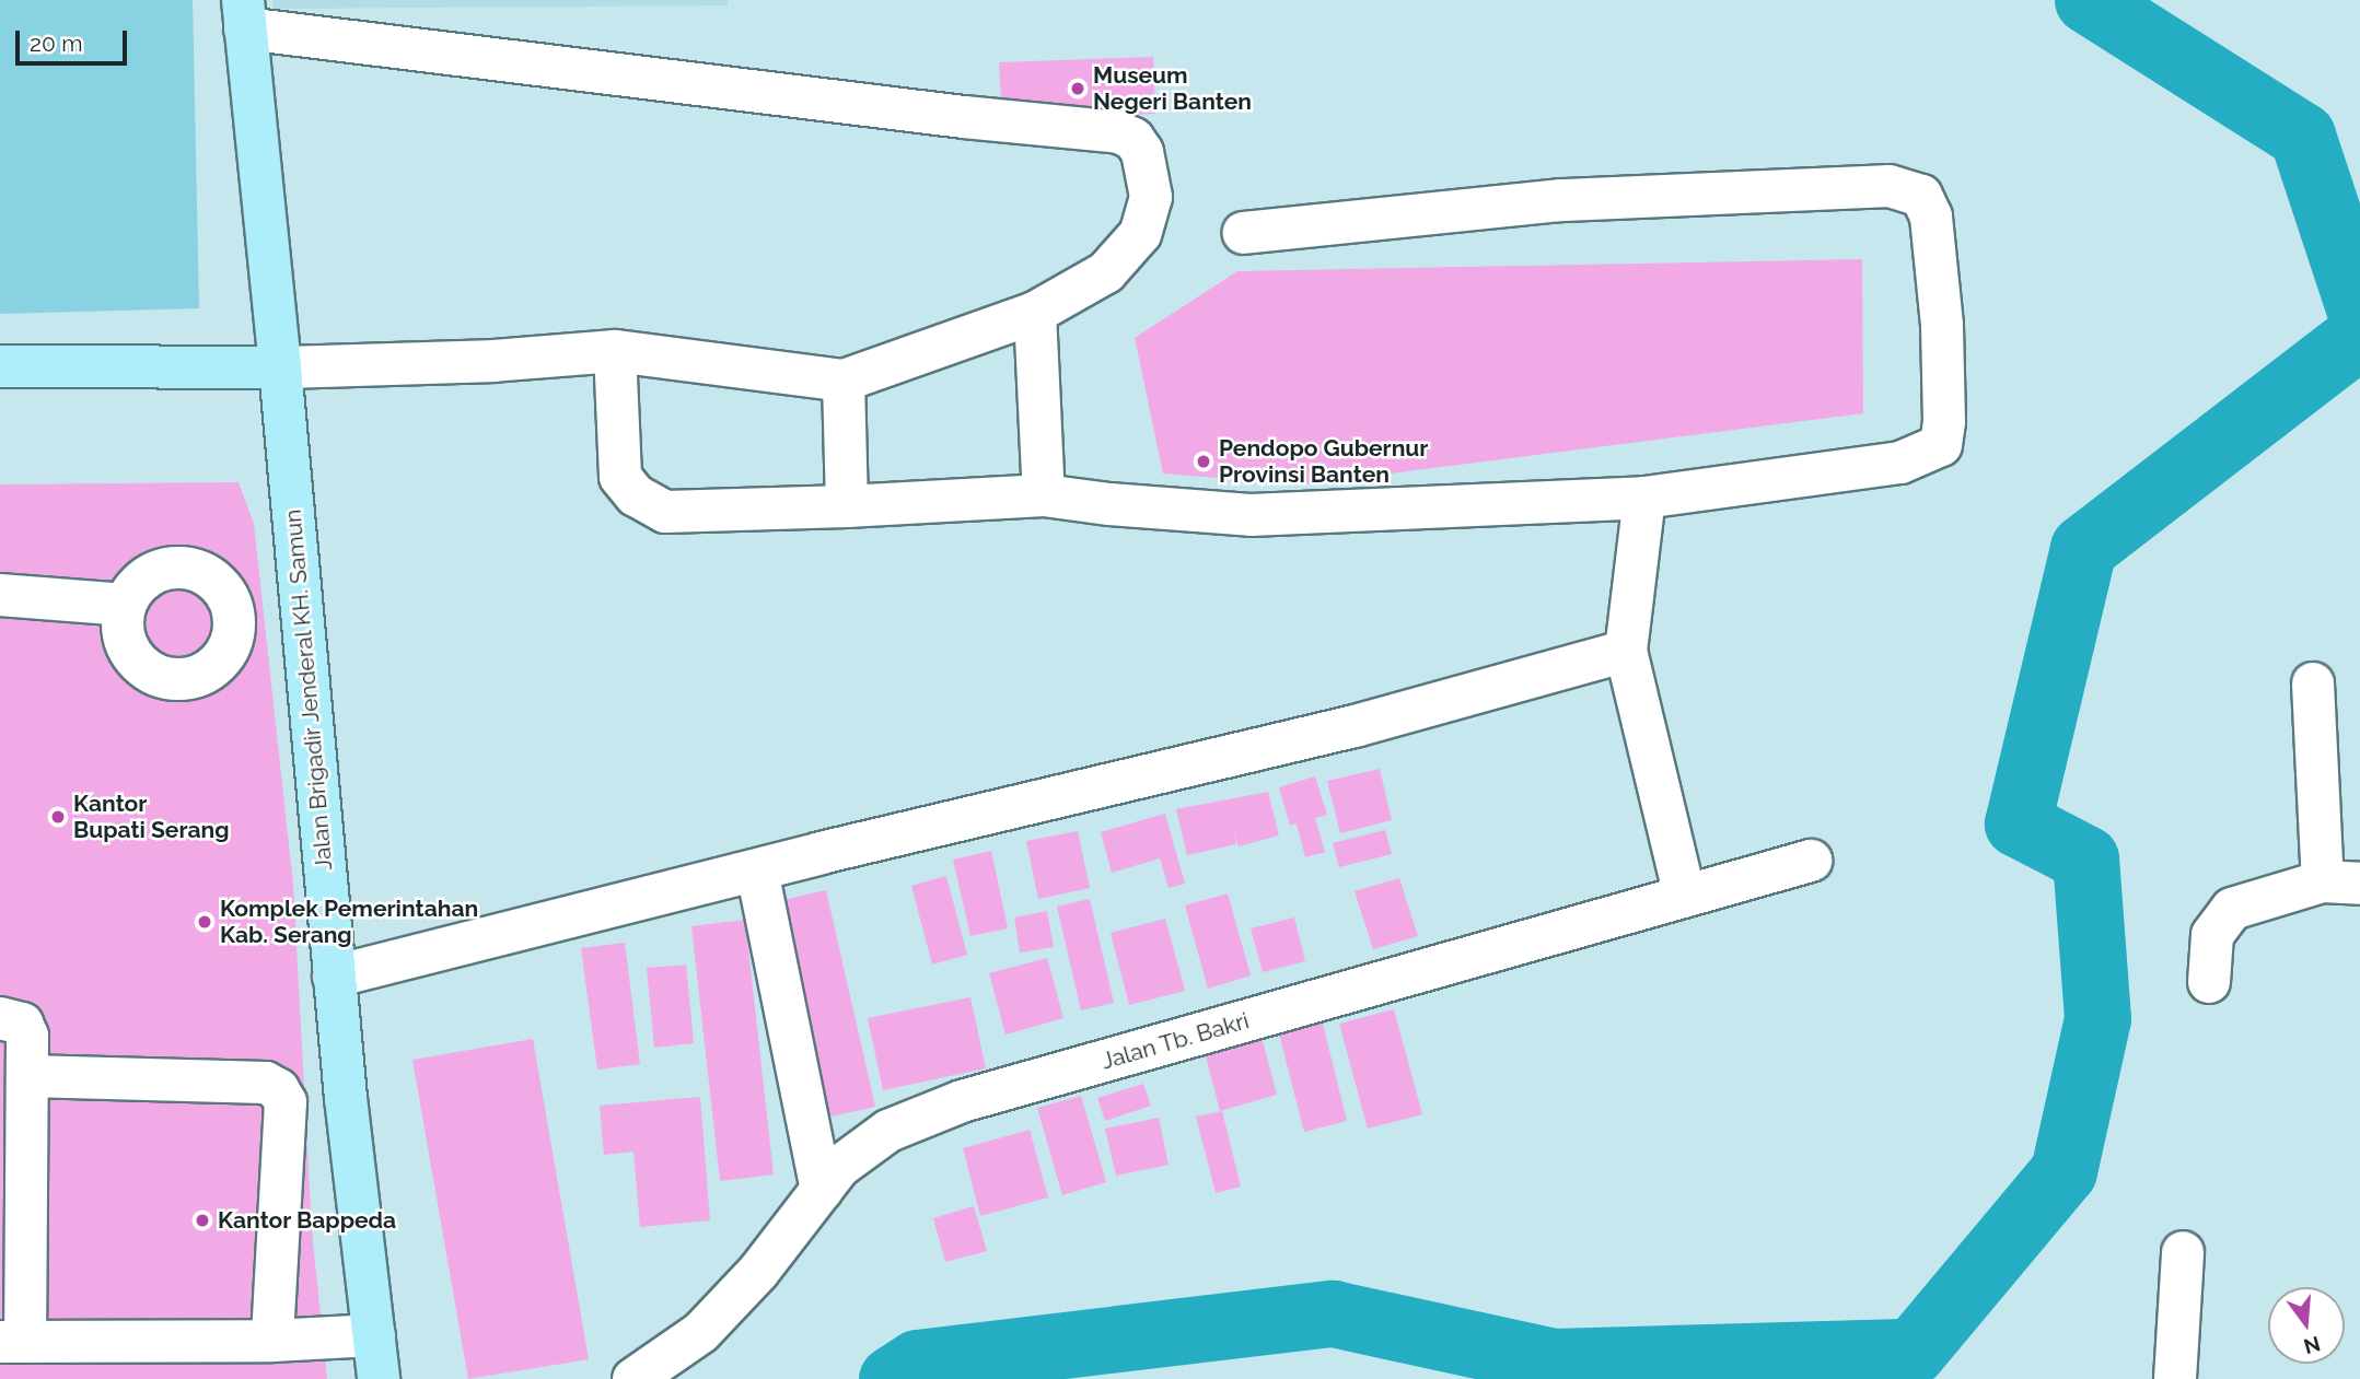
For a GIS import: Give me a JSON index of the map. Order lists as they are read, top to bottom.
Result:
{
  "streets": {
    "main road": ["Jalan Brigadir Jenderal KH. Samun"],
    "street": ["Jalan Tb. Bakri"]
  },
  "places": [
    "Museum Negeri Banten",
    "Pendopo Gubernur Provinsi Banten",
    "Kantor Bupati Serang",
    "Komplek Pemerintahan Kab. Serang",
    "Kantor Bappeda"
  ],
  "scale_bar": "20 m",
  "north": "bottom"
}
